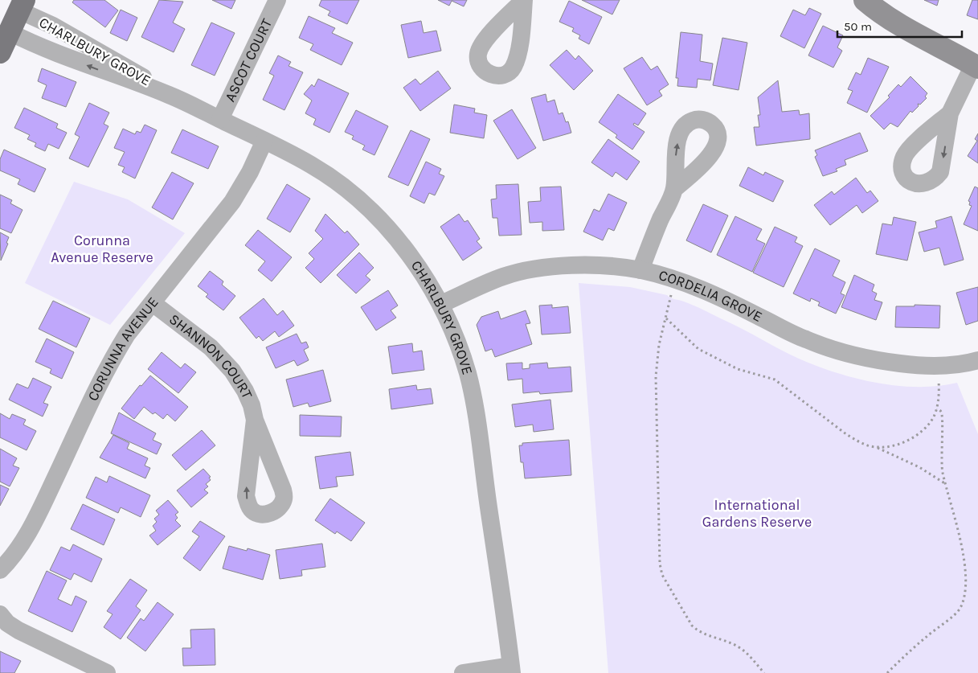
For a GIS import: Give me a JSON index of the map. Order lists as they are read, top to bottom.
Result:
{
  "streets": {
    "street": [
      "CHARLBURY GROVE",
      "ASCOT COURT",
      "CORDELIA GROVE",
      "CORUNNA AVENUE",
      "SHANNON COURT"
    ]
  },
  "crossings": [
    ["CHARLBURY GROVE", "ASCOT COURT"],
    ["CHARLBURY GROVE", "CORDELIA GROVE"],
    ["CHARLBURY GROVE", "CORUNNA AVENUE"],
    ["CORUNNA AVENUE", "SHANNON COURT"]
  ],
  "parks": ["Corunna Avenue Reserve", "International Gardens Reserve"],
  "scale_bar": "50 m"
}
